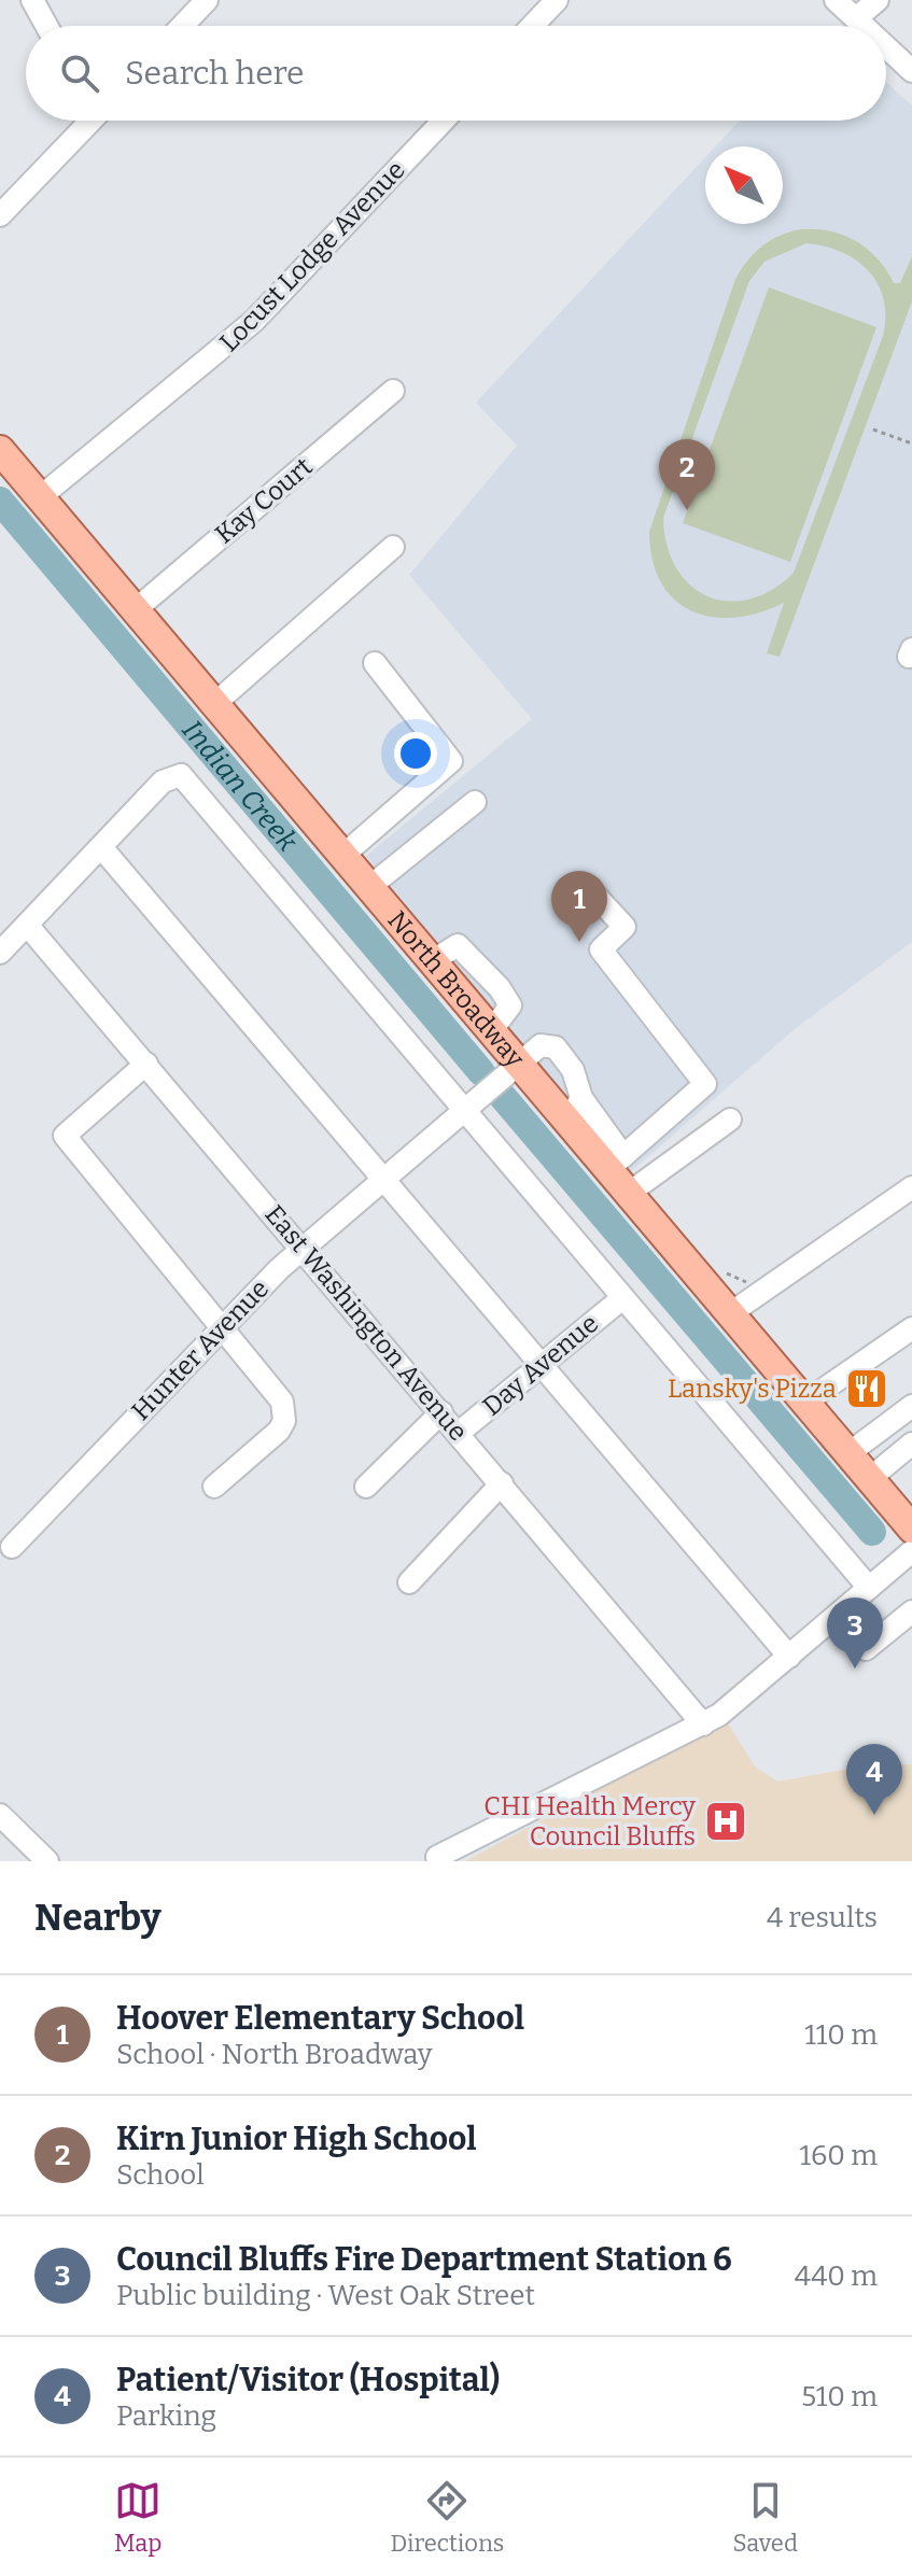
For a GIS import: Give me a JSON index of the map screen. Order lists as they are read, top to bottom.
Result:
{
  "streets": {
    "main road": ["North Broadway"],
    "street": [
      "Locust Lodge Avenue",
      "Kay Court",
      "East Washington Avenue",
      "Hunter Avenue",
      "Day Avenue"
    ]
  },
  "crossings": [
    ["Locust Lodge Avenue", "North Broadway"],
    ["Kay Court", "North Broadway"],
    ["North Broadway", "Hunter Avenue"],
    ["East Washington Avenue", "Hunter Avenue"],
    ["East Washington Avenue", "Day Avenue"]
  ],
  "water": ["Indian Creek"],
  "places": {
    "restaurant": ["Lansky's Pizza"],
    "hospital": ["CHI Health Mercy Council Bluffs"]
  },
  "north": "top left",
  "page": {
    "search": "Search here",
    "pins": [
      "2",
      "1",
      "3",
      "4"
    ],
    "heading": ["Nearby", "4 results"],
    "list": [
      {
        "mark": "1",
        "name": "Hoover Elementary School",
        "note": "School · North Broadway",
        "value": "110 m"
      },
      {
        "mark": "2",
        "name": "Kirn Junior High School",
        "note": "School",
        "value": "160 m"
      },
      {
        "mark": "3",
        "name": "Council Bluffs Fire Department Station 6",
        "note": "Public building · West Oak Street",
        "value": "440 m"
      },
      {
        "mark": "4",
        "name": "Patient/Visitor (Hospital)",
        "note": "Parking",
        "value": "510 m"
      }
    ],
    "nav": ["Map", "Directions", "Saved"]
  }
}
